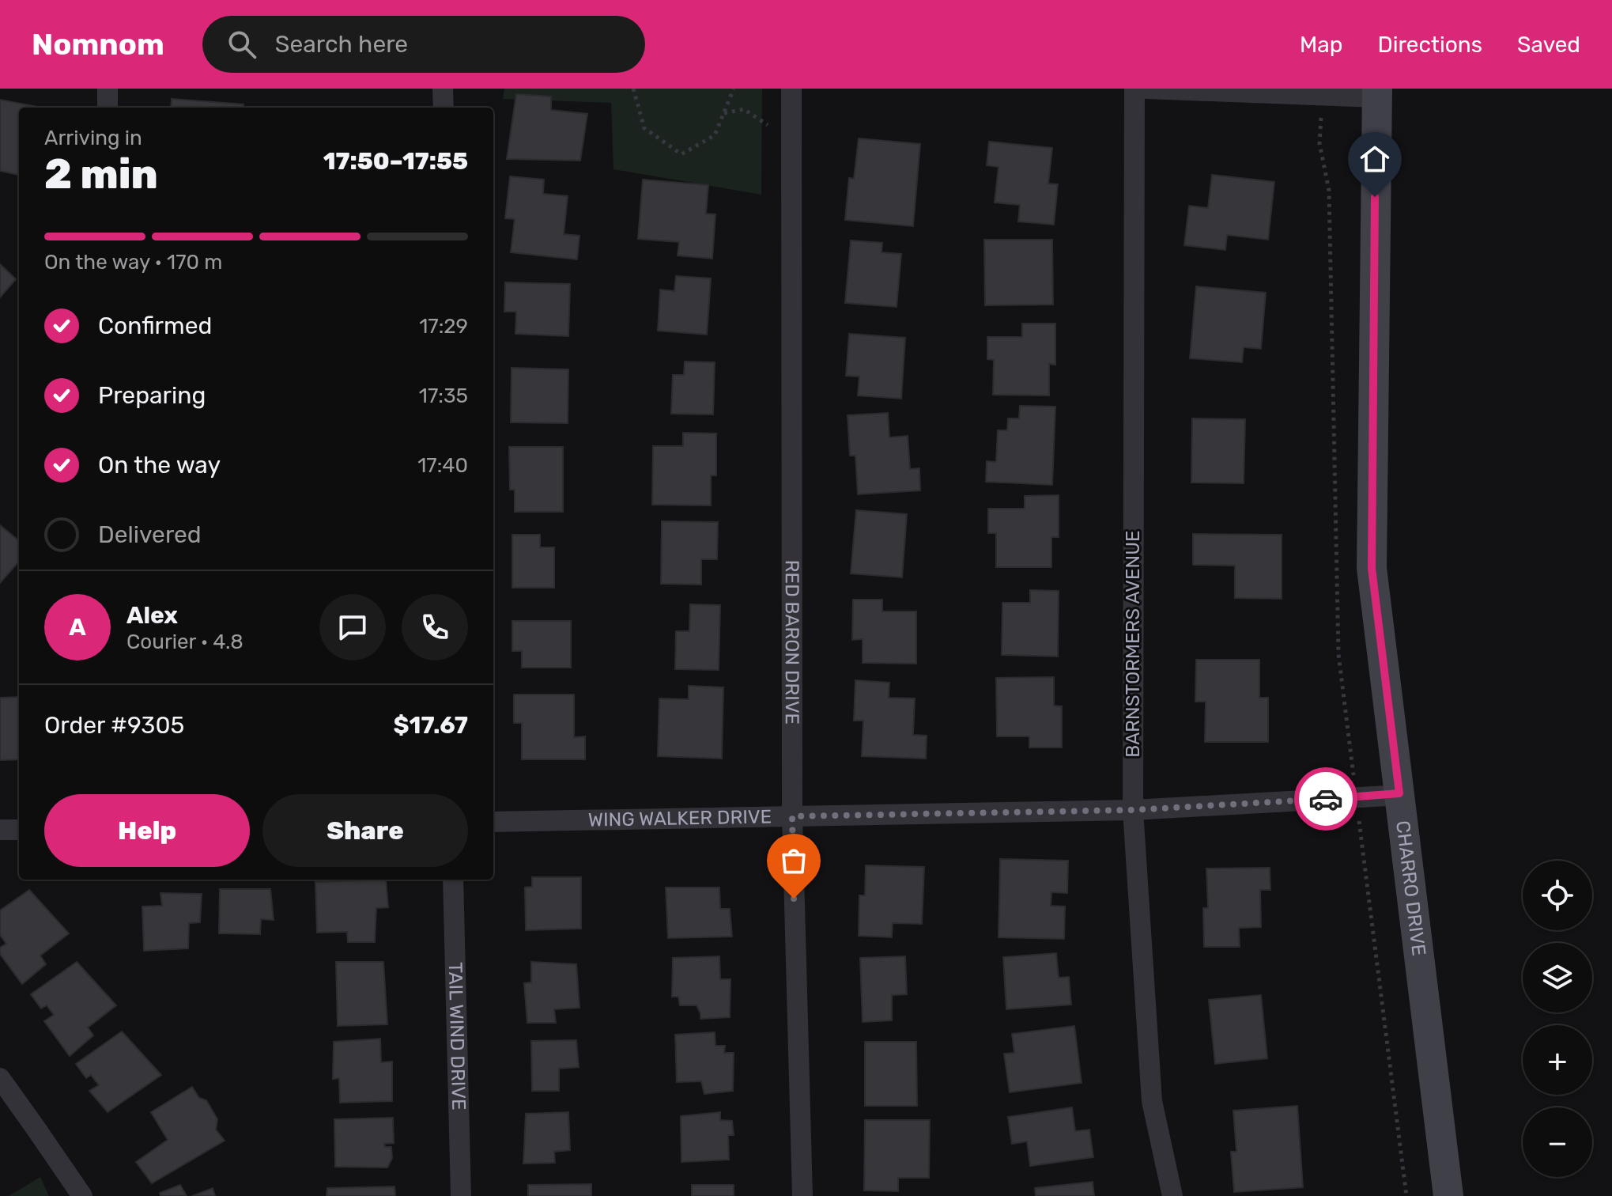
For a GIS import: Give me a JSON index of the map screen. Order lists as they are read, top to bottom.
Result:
{
  "streets": {
    "street": [
      "RED BARON DRIVE",
      "BARNSTORMERS AVENUE",
      "WING WALKER DRIVE",
      "CHARRO DRIVE",
      "TAIL WIND DRIVE"
    ]
  },
  "crossings": [
    ["RED BARON DRIVE", "WING WALKER DRIVE"],
    ["BARNSTORMERS AVENUE", "WING WALKER DRIVE"],
    ["WING WALKER DRIVE", "CHARRO DRIVE"]
  ],
  "page": {
    "header": "Nomnom",
    "search": "Search here",
    "nav": ["Map", "Directions", "Saved"],
    "heading": ["2 min", "Arriving in", "17:50–17:55"],
    "panel": [
      "Alex",
      "Courier · 4.8",
      "Order #9305",
      "$17.67"
    ],
    "bar": "On the way · 170 m",
    "list": [
      ["Confirmed", "17:29"],
      ["Preparing", "17:35"],
      ["On the way", "17:40"],
      "Delivered"
    ],
    "round": "A",
    "buttons": ["Help", "Share"],
    "map_buttons": ["+", "−"]
  }
}
